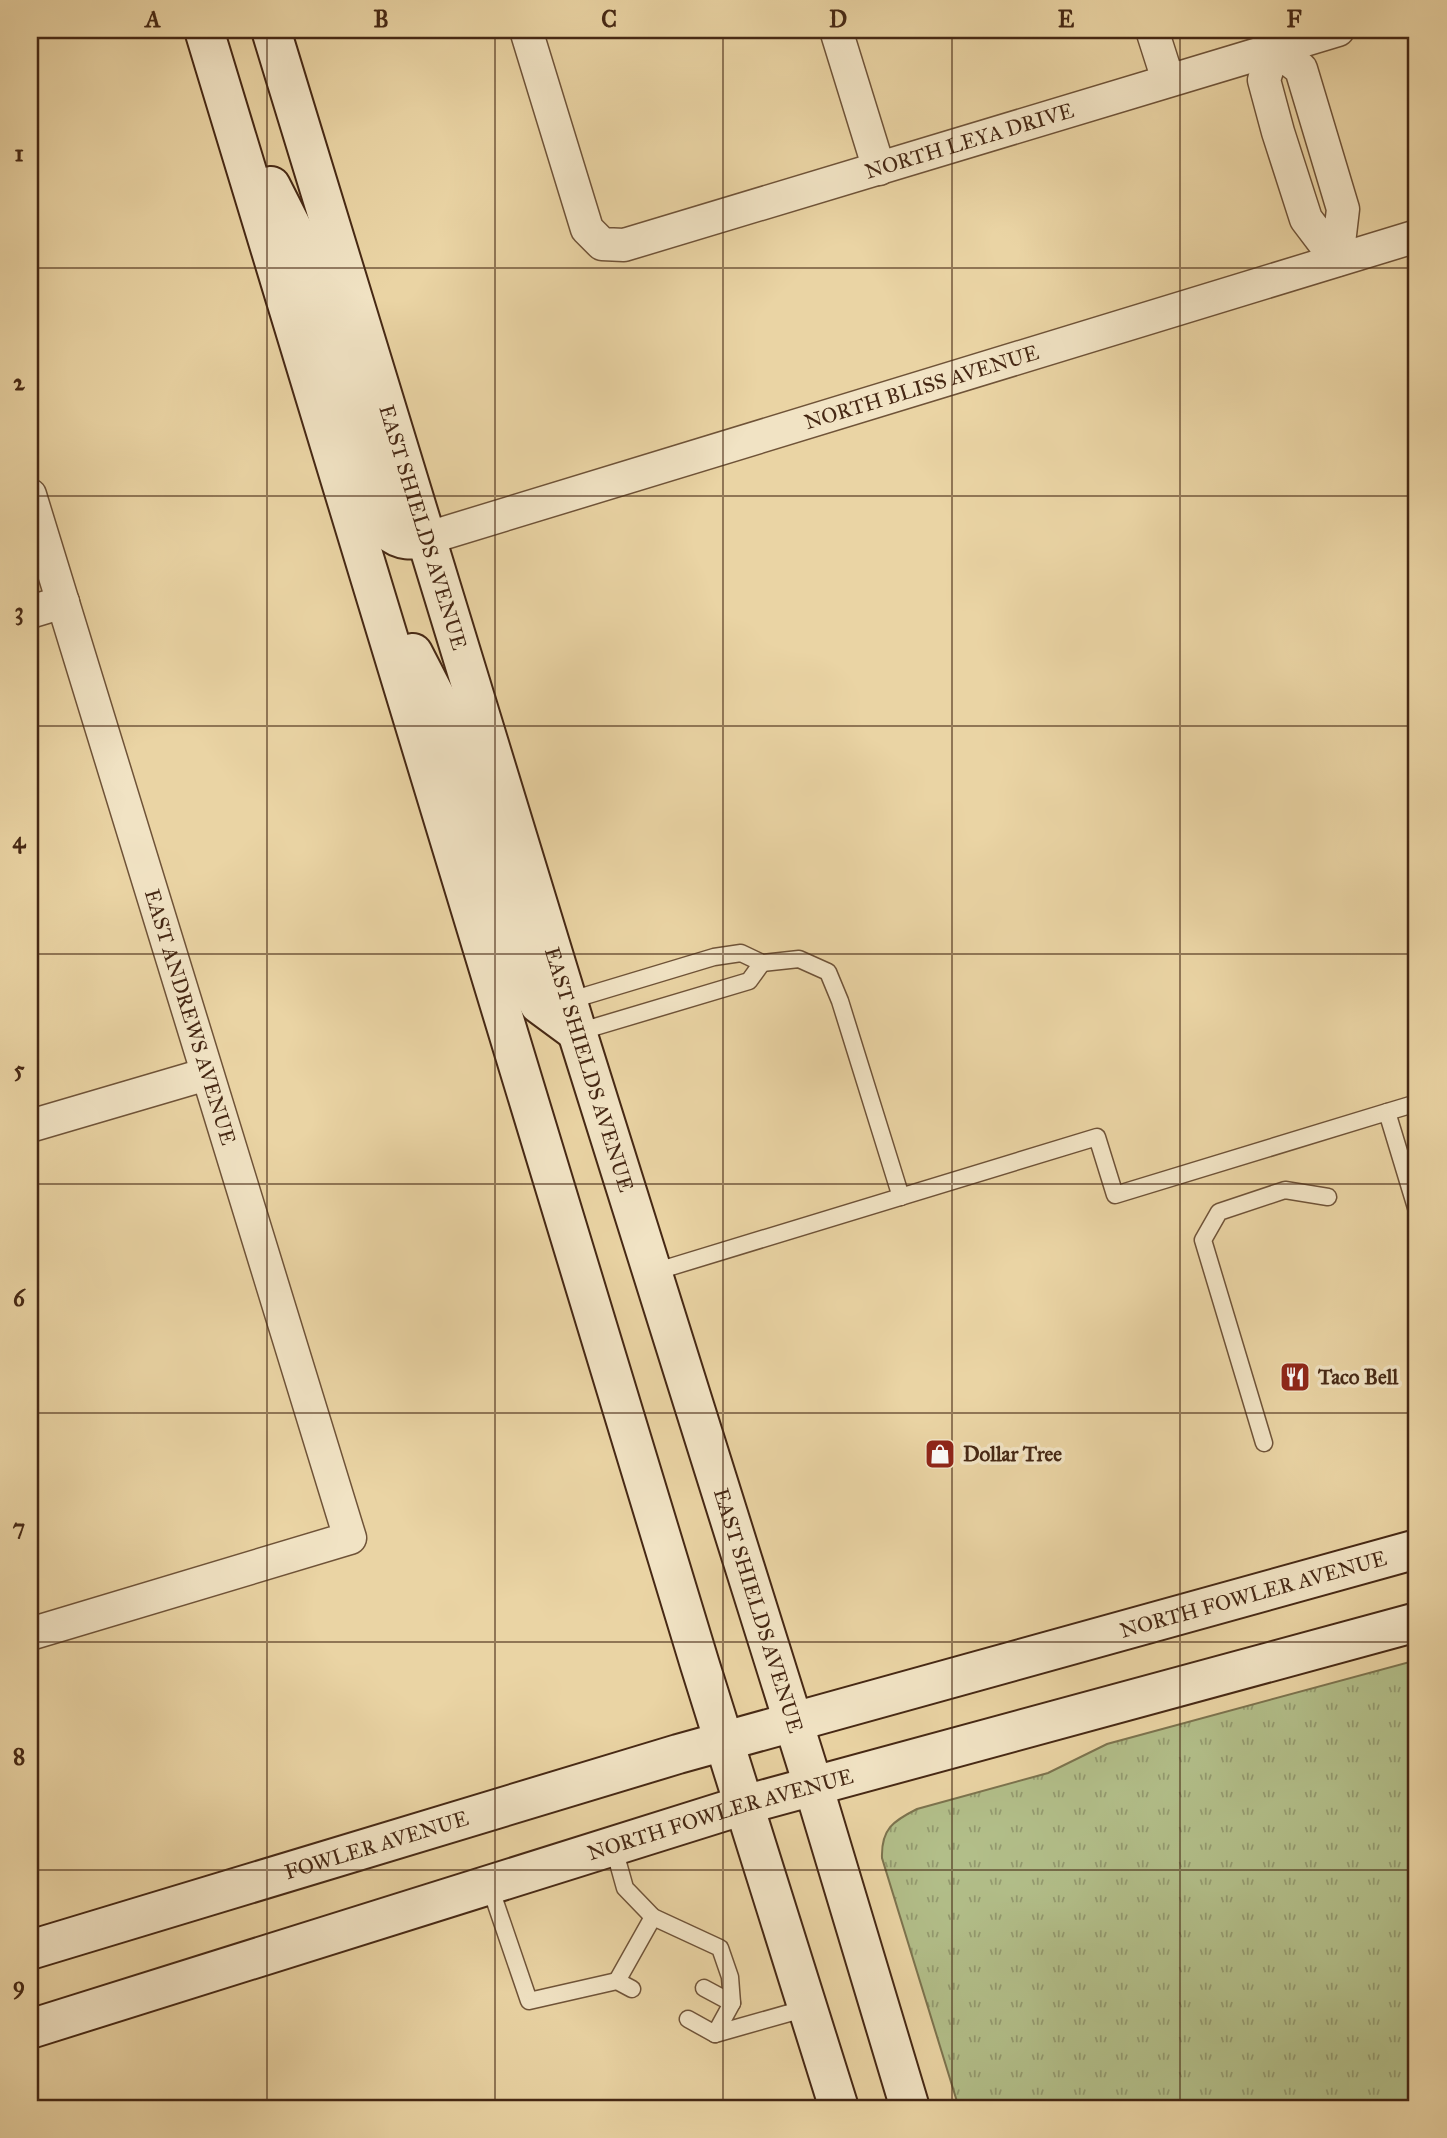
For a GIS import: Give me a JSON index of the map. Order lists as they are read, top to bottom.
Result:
{
  "streets": {
    "main road": ["EAST SHIELDS AVENUE", "NORTH FOWLER AVENUE", "FOWLER AVENUE"],
    "street": ["NORTH LEYA DRIVE", "NORTH BLISS AVENUE", "EAST ANDREWS AVENUE"]
  },
  "crossings": [
    ["NORTH BLISS AVENUE", "EAST SHIELDS AVENUE"],
    ["EAST SHIELDS AVENUE", "NORTH FOWLER AVENUE"],
    ["NORTH FOWLER AVENUE", "FOWLER AVENUE"]
  ],
  "places": {
    "restaurant": ["Taco Bell"],
    "shop": ["Dollar Tree"]
  },
  "grid": {
    "columns": [
      "A",
      "B",
      "C",
      "D",
      "E",
      "F"
    ],
    "rows": [
      "1",
      "2",
      "3",
      "4",
      "5",
      "6",
      "7",
      "8",
      "9"
    ]
  }
}
